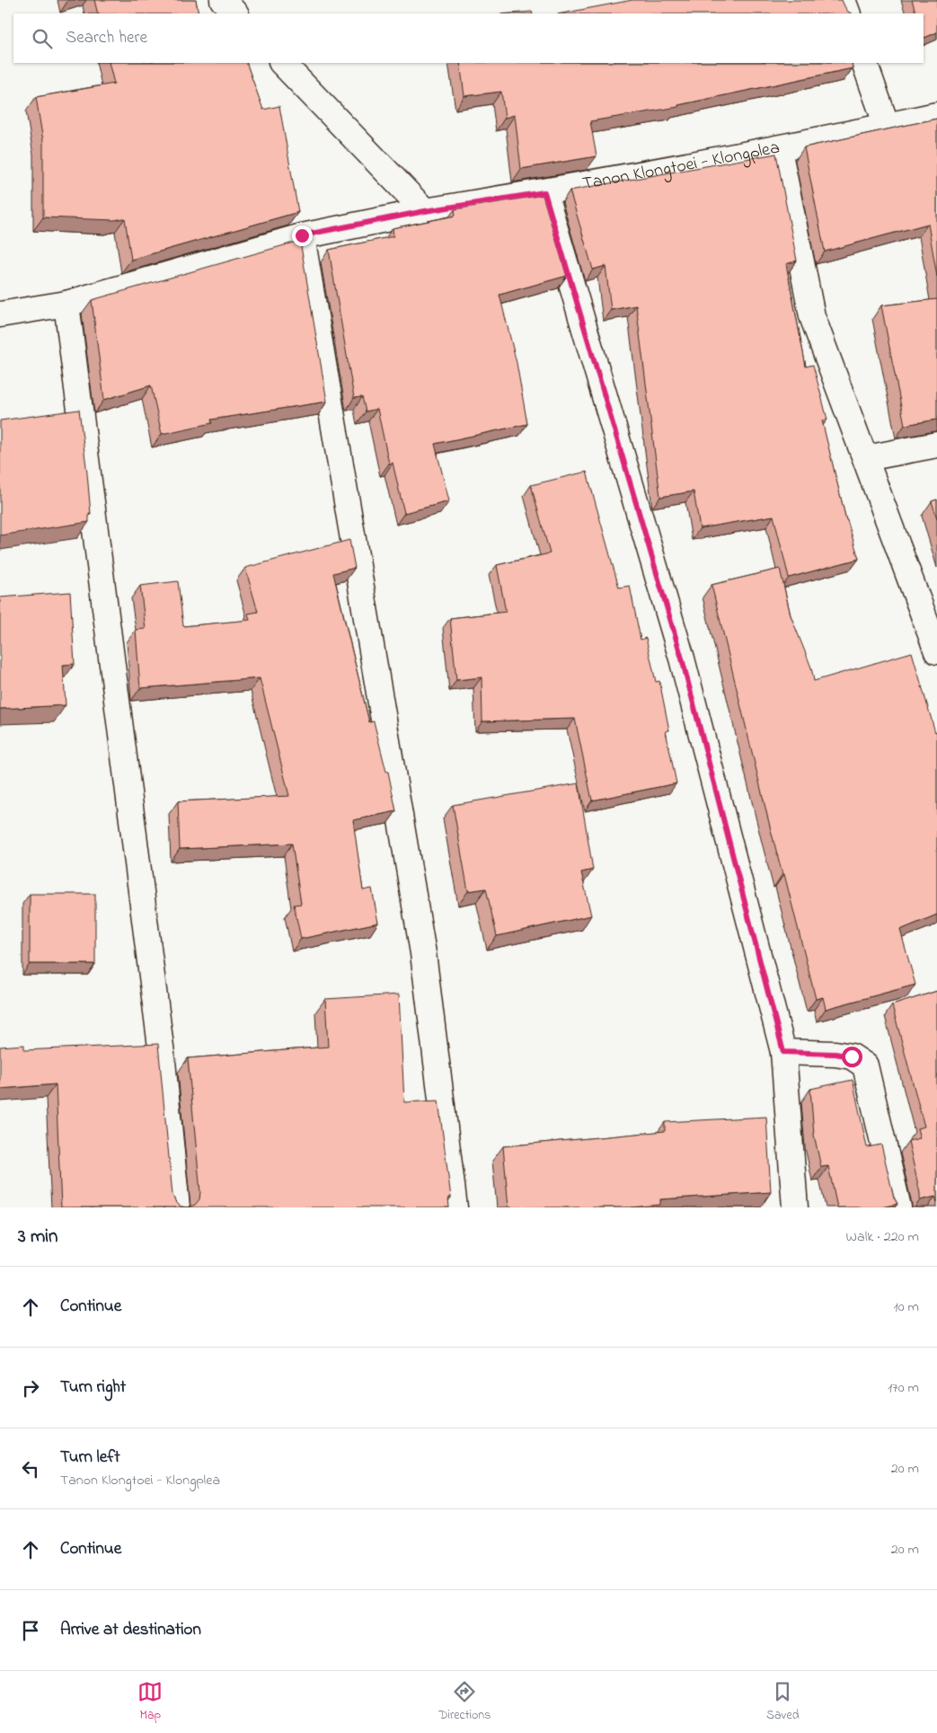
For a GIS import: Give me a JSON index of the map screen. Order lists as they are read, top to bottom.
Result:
{
  "streets": {
    "street": ["Tanon Klongtoei - Klongplea"]
  },
  "page": {
    "search": "Search here",
    "heading": ["3 min", "Walk · 220 m"],
    "list": [
      ["Continue", "10 m"],
      ["Turn right", "170 m"],
      ["Turn left", "Tanon Klongtoei - Klongplea", "20 m"],
      ["Continue", "20 m"],
      "Arrive at destination"
    ],
    "nav": ["Map", "Directions", "Saved"]
  }
}
